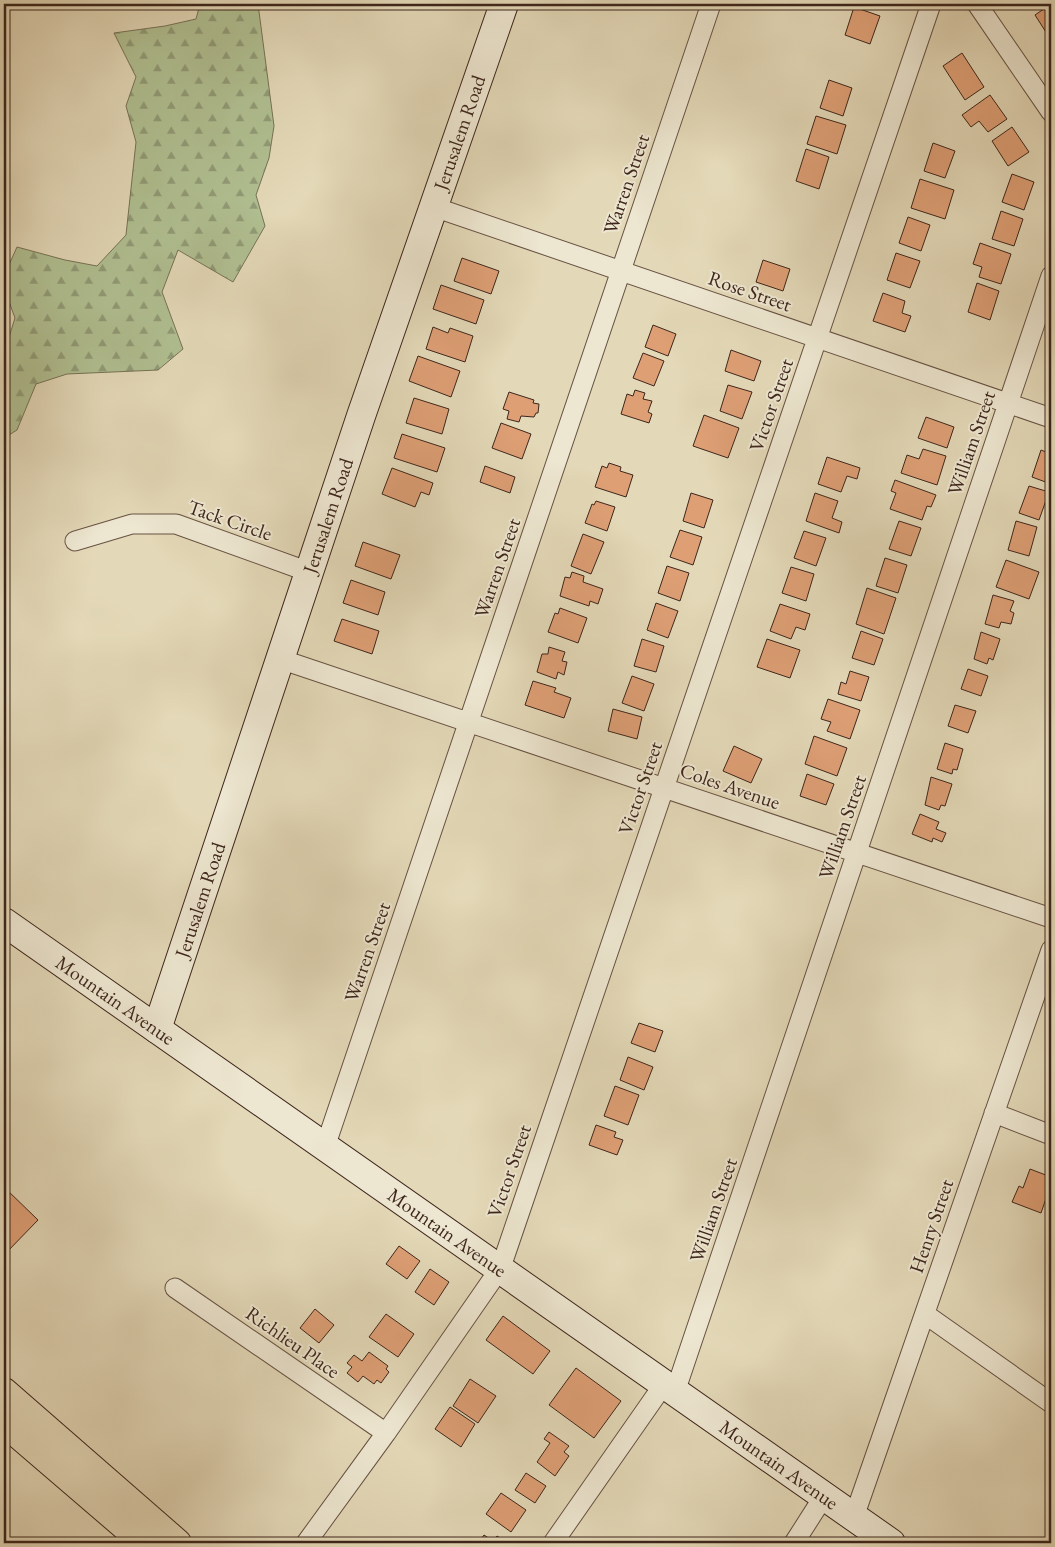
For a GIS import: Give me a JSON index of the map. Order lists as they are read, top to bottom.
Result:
{
  "streets": {
    "street": [
      "Jerusalem Road",
      "Warren Street",
      "Rose Street",
      "Victor Street",
      "William Street",
      "Tack Circle",
      "Coles Avenue",
      "Mountain Avenue",
      "Henry Street",
      "Richlieu Place"
    ]
  },
  "crossings": [
    ["Jerusalem Road", "Rose Street"],
    ["Jerusalem Road", "Tack Circle"],
    ["Jerusalem Road", "Coles Avenue"],
    ["Jerusalem Road", "Mountain Avenue"],
    ["Warren Street", "Rose Street"],
    ["Warren Street", "Coles Avenue"],
    ["Warren Street", "Mountain Avenue"],
    ["Rose Street", "Victor Street"],
    ["Rose Street", "William Street"],
    ["Victor Street", "Coles Avenue"],
    ["Victor Street", "Mountain Avenue"],
    ["Victor Street", "Richlieu Place"],
    ["William Street", "Coles Avenue"],
    ["William Street", "Mountain Avenue"],
    ["Mountain Avenue", "Henry Street"]
  ]
}
